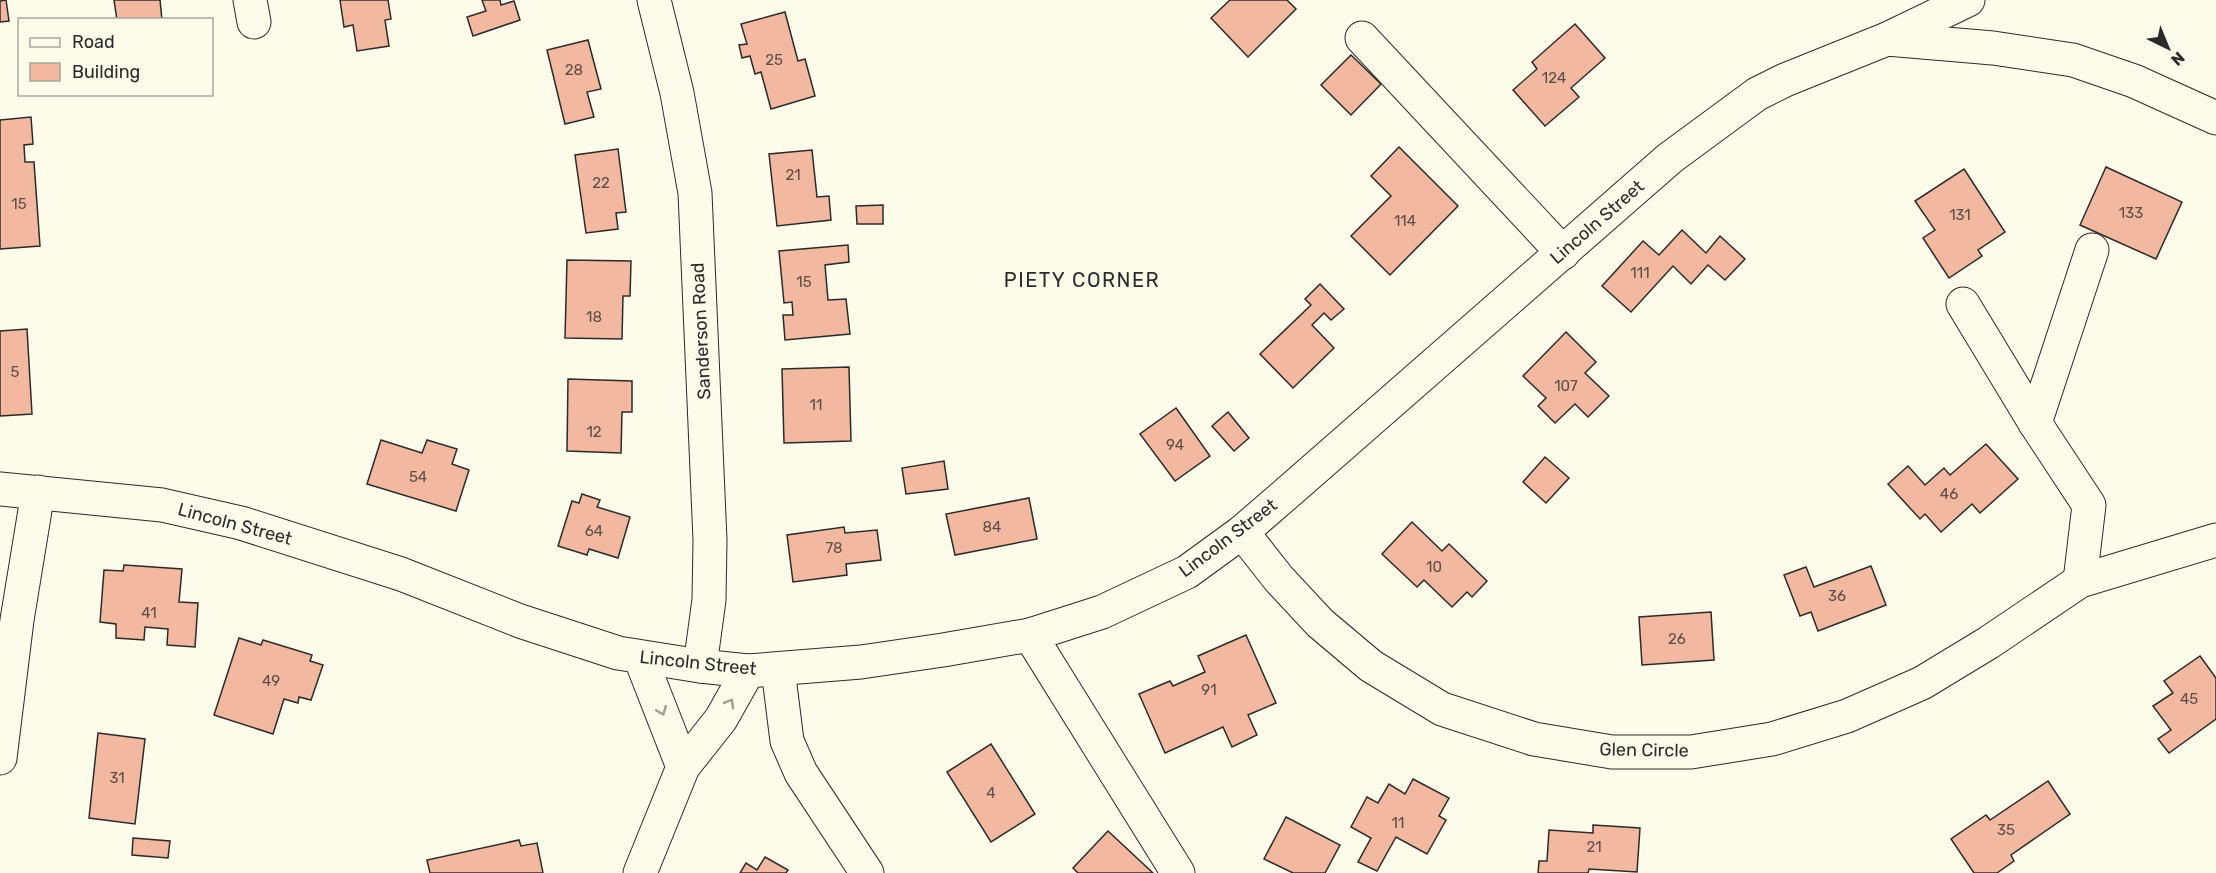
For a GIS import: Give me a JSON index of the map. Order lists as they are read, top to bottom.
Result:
{
  "streets": {
    "street": ["Lincoln Street", "Sanderson Road", "Glen Circle"]
  },
  "crossings": [
    ["Lincoln Street", "Sanderson Road"],
    ["Lincoln Street", "Glen Circle"]
  ],
  "districts": ["PIETY CORNER"],
  "house_numbers": [
    "25",
    "28",
    "124",
    "21",
    "22",
    "15",
    "133",
    "131",
    "114",
    "111",
    "15",
    "18",
    "5",
    "107",
    "11",
    "12",
    "94",
    "54",
    "46",
    "84",
    "64",
    "78",
    "10",
    "36",
    "41",
    "26",
    "49",
    "91",
    "45",
    "31",
    "4",
    "11",
    "35",
    "21"
  ],
  "legend": ["Road", "Building"],
  "north": "bottom right"
}
